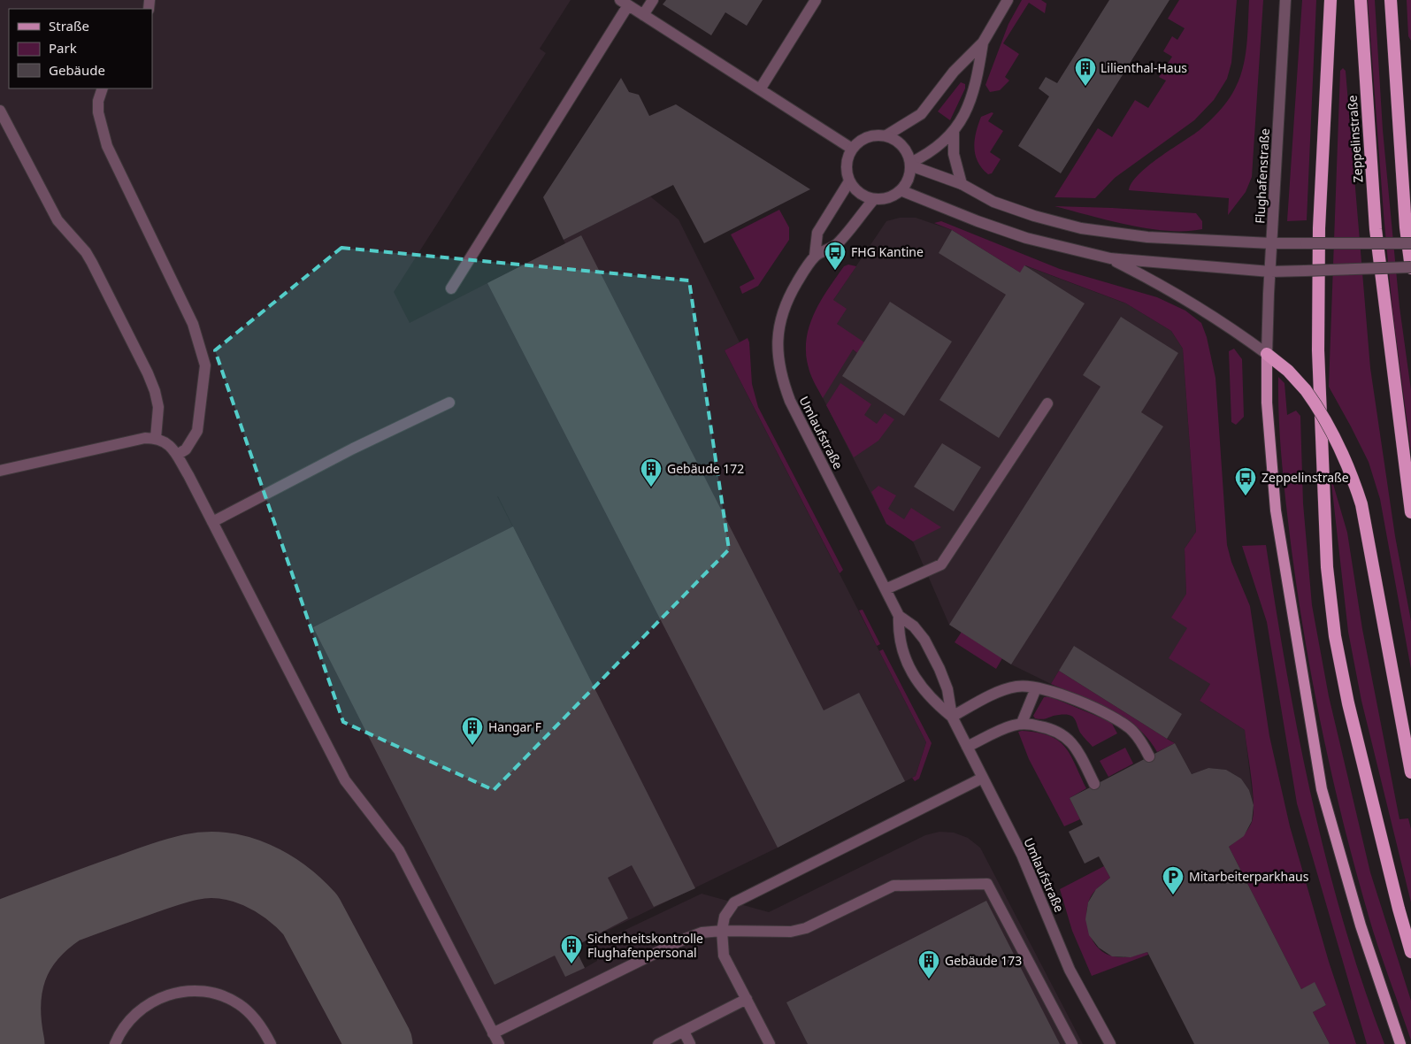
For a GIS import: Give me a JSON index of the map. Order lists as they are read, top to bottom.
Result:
{
  "streets": {
    "highway": ["Zeppelinstraße"],
    "street": ["Flughafenstraße", "Umlaufstraße"]
  },
  "places": {
    "building": [
      "Lilienthal-Haus",
      "Gebäude 172",
      "Hangar F",
      "Sicherheitskontrolle Flughafenpersonal",
      "Gebäude 173"
    ],
    "bus stop": ["FHG Kantine", "Zeppelinstraße"],
    "parking": ["Mitarbeiterparkhaus"]
  },
  "legend": ["Straße", "Park", "Gebäude"]
}
